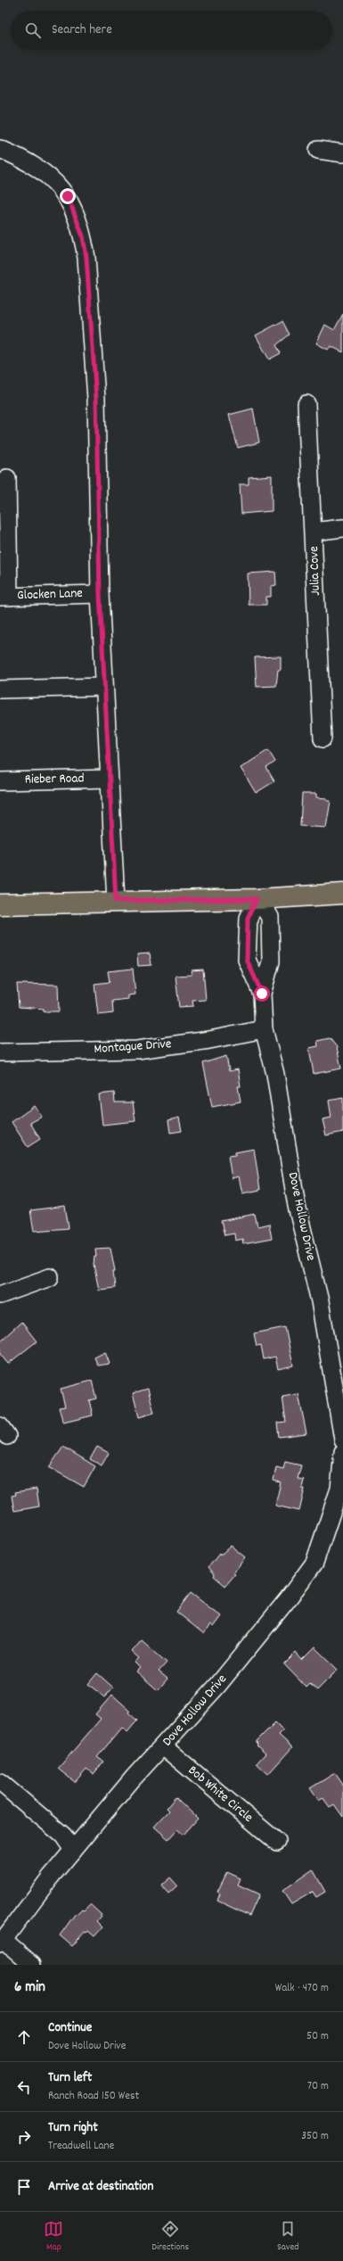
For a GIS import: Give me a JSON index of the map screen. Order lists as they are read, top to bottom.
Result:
{
  "streets": {
    "street": [
      "Julia Cove",
      "Glocken Lane",
      "Rieber Road",
      "Montague Drive",
      "Dove Hollow Drive",
      "Bob White Circle"
    ]
  },
  "crossings": [
    ["Montague Drive", "Dove Hollow Drive"],
    ["Dove Hollow Drive", "Bob White Circle"]
  ],
  "page": {
    "search": "Search here",
    "heading": ["6 min", "Walk · 470 m"],
    "list": [
      ["Continue", "Dove Hollow Drive", "50 m"],
      ["Turn left", "Ranch Road 150 West", "70 m"],
      ["Turn right", "Treadwell Lane", "350 m"],
      "Arrive at destination"
    ],
    "nav": ["Map", "Directions", "Saved"]
  }
}
